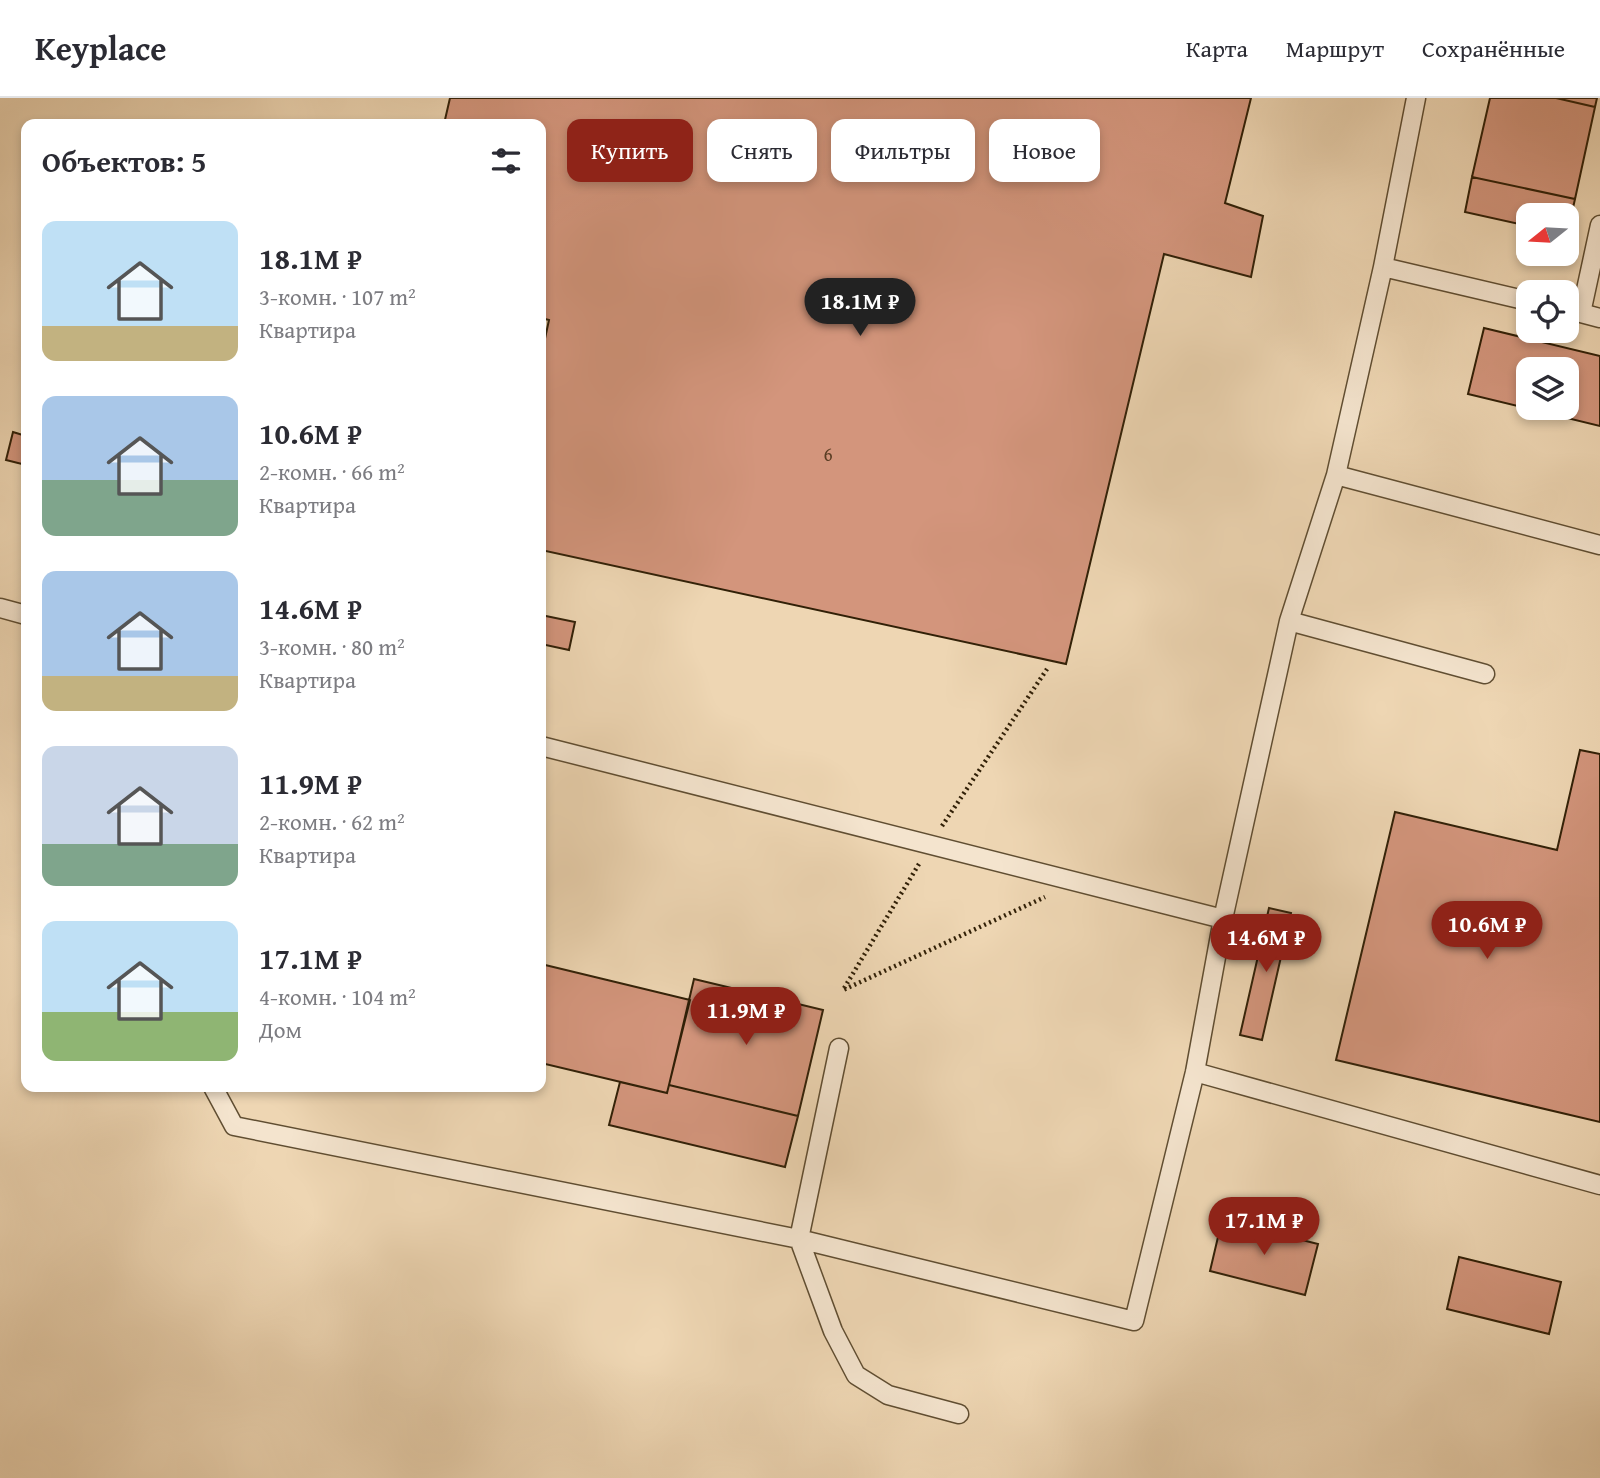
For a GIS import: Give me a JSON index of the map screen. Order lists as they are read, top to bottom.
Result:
{
  "house_numbers": ["6"],
  "north": "left",
  "page": {
    "header": "Keyplace",
    "nav": ["Карта", "Маршрут", "Сохранённые"],
    "chip": [
      "Купить",
      "Снять",
      "Фильтры",
      "Новое"
    ],
    "heading": "Объектов: 5",
    "list": [
      {
        "name": "18.1M ₽",
        "note": "3-комн. · 107 m² · Квартира"
      },
      {
        "name": "10.6M ₽",
        "note": "2-комн. · 66 m² · Квартира"
      },
      {
        "name": "14.6M ₽",
        "note": "3-комн. · 80 m² · Квартира"
      },
      {
        "name": "11.9M ₽",
        "note": "2-комн. · 62 m² · Квартира"
      },
      {
        "name": "17.1M ₽",
        "note": "4-комн. · 104 m² · Дом"
      }
    ],
    "price": [
      "18.1M ₽",
      "10.6M ₽",
      "14.6M ₽",
      "11.9M ₽",
      "17.1M ₽"
    ]
  }
}
